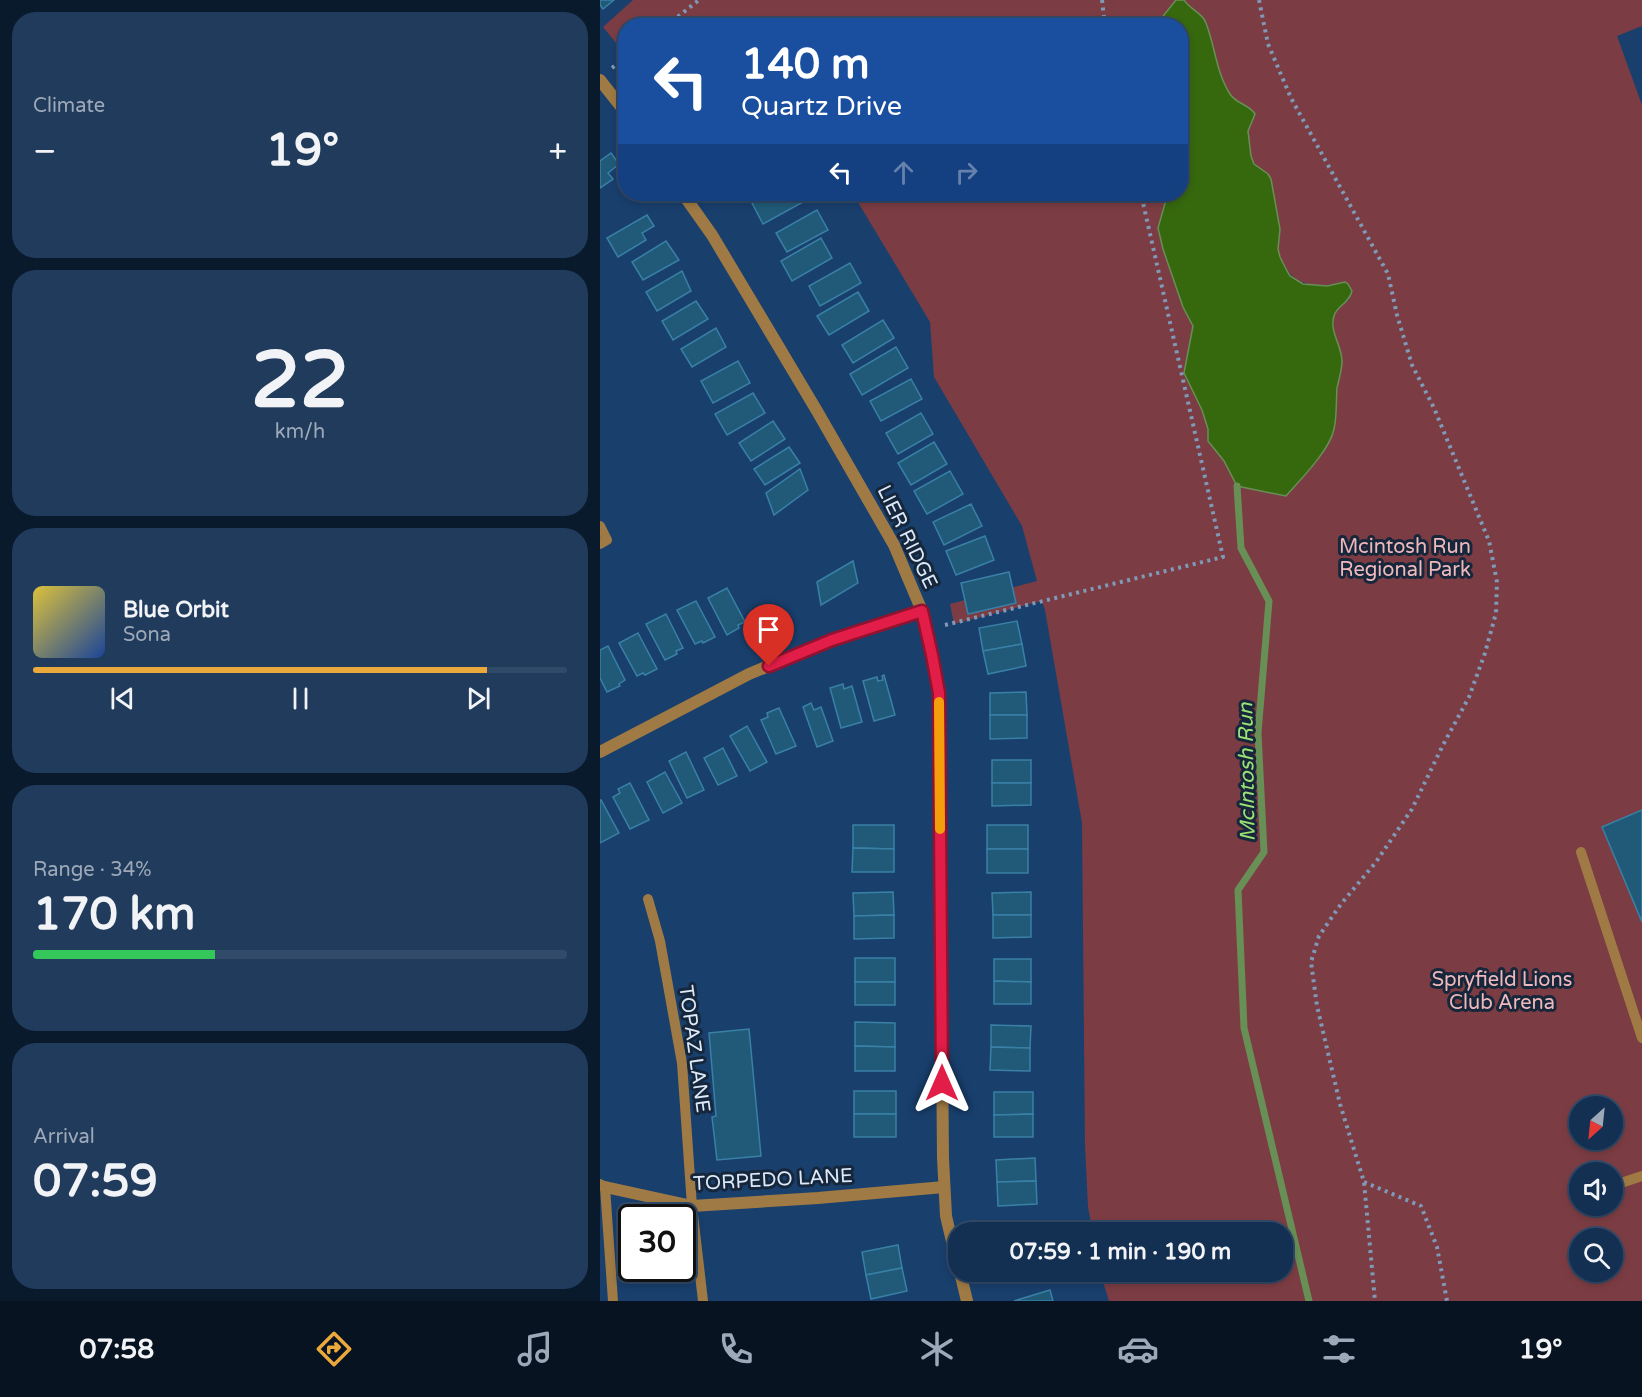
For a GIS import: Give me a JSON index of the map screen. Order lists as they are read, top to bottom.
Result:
{
  "streets": {
    "street": ["LIER RIDGE", "TORPEDO LANE"],
    "lane": ["TOPAZ LANE"]
  },
  "crossings": [
    ["LIER RIDGE", "TORPEDO LANE"]
  ],
  "water": ["McIntosh Run"],
  "parks": ["Mcintosh Run Regional Park", "Spryfield Lions Club Arena"],
  "north": "bottom left",
  "page": {
    "tile": [
      "Climate",
      ["22", "km/h"],
      ["Range · 34%", "170 km"],
      ["Arrival", "07:59"]
    ],
    "turn": ["140 m", "Quartz Drive"],
    "heat": ["−", "19°", "+"],
    "song": ["Blue Orbit", "Sona"],
    "limit": "30",
    "trip": "07:59 · 1 min · 190 m",
    "tabs": ["07:58", "19°"]
  }
}
